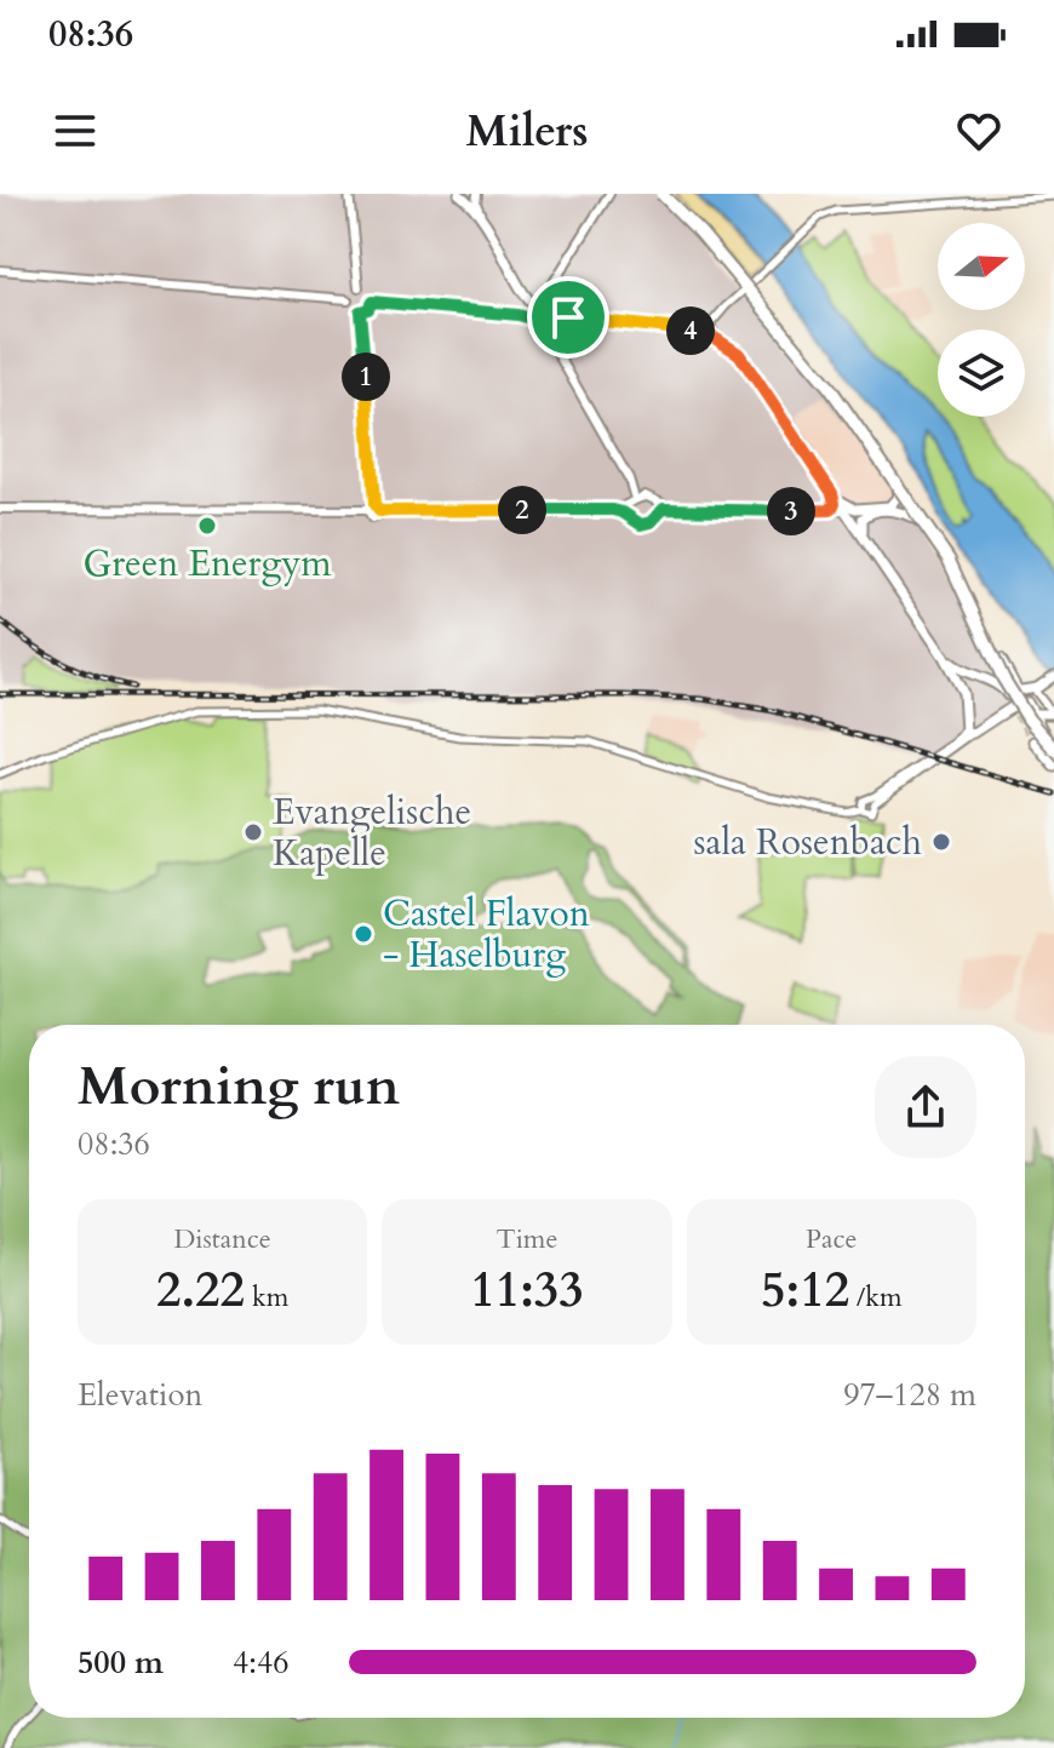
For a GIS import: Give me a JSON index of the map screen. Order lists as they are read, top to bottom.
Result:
{
  "places": [
    "Green Energym",
    "Evangelische Kapelle",
    "sala Rosenbach",
    "Castel Flavon - Haselburg"
  ],
  "north": "right",
  "page": {
    "status": "08:36",
    "header": "Milers",
    "pins": [
      "4",
      "1",
      "2",
      "3"
    ],
    "heading": ["Morning run", "08:36"],
    "stats": [
      ["Distance", "2.22 km"],
      ["Time", "11:33"],
      ["Pace", "5:12 /km"]
    ],
    "chart": ["Elevation", "97–128 m"],
    "list": [
      {
        "name": "500 m",
        "note": "4:46"
      }
    ]
  }
}
